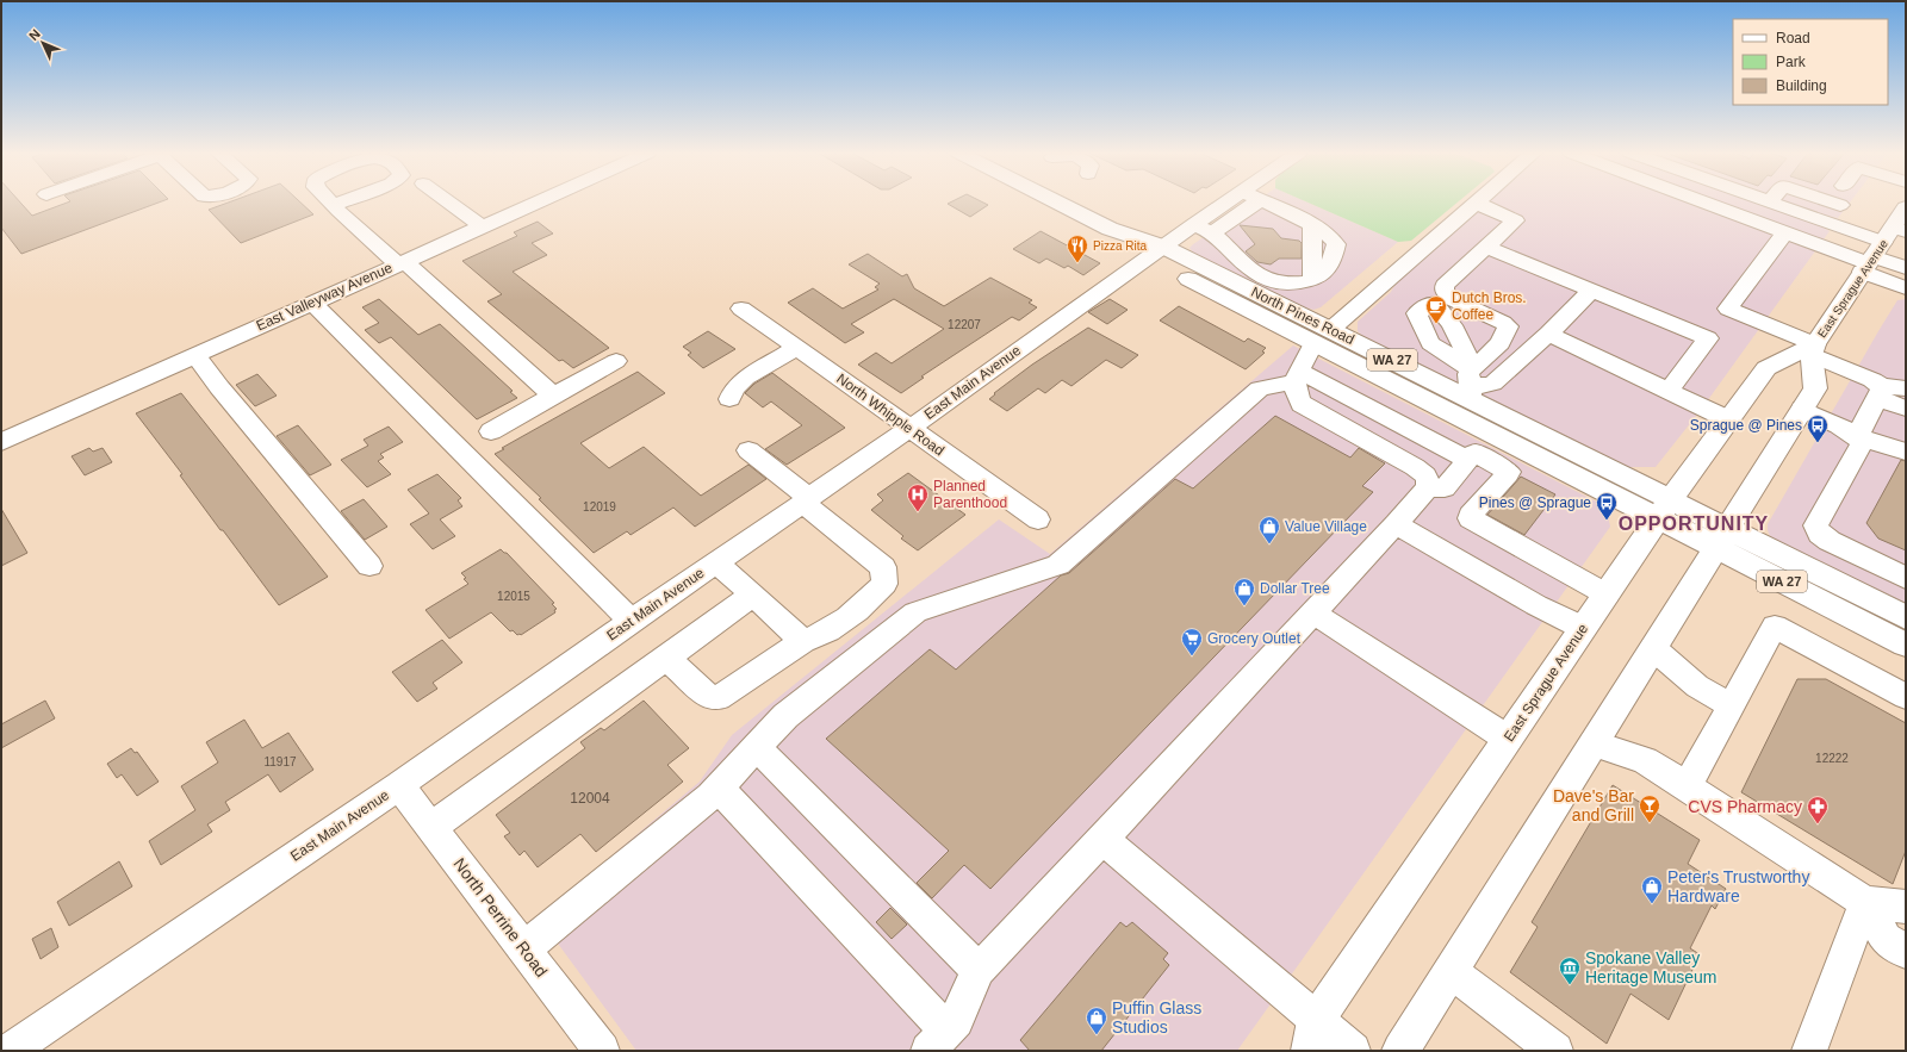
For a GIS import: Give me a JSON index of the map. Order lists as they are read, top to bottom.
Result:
{
  "streets": {
    "main road": ["East Sprague Avenue", "North Pines Road", "WA 27"],
    "street": [
      "East Valleyway Avenue",
      "East Main Avenue",
      "North Whipple Road",
      "North Perrine Road"
    ]
  },
  "crossings": [
    ["East Sprague Avenue", "North Pines Road"],
    ["East Sprague Avenue", "WA 27"],
    ["North Pines Road", "WA 27"],
    ["North Pines Road", "East Main Avenue"],
    ["East Main Avenue", "North Whipple Road"],
    ["East Main Avenue", "North Perrine Road"]
  ],
  "districts": ["OPPORTUNITY"],
  "places": {
    "restaurant": ["Pizza Rita"],
    "cafe": ["Dutch Bros. Coffee"],
    "bus stop": ["Sprague @ Pines", "Pines @ Sprague"],
    "hospital": ["Planned Parenthood"],
    "shop": [
      "Value Village",
      "Dollar Tree",
      "Peter's Trustworthy Hardware",
      "Puffin Glass Studios"
    ],
    "supermarket": ["Grocery Outlet"],
    "bar": ["Dave's Bar and Grill"],
    "pharmacy": ["CVS Pharmacy"],
    "museum": ["Spokane Valley Heritage Museum"]
  },
  "house_numbers": [
    "12207",
    "12019",
    "12015",
    "12222",
    "11917",
    "12004"
  ],
  "legend": ["Road", "Park", "Building"],
  "north": "top left"
}
